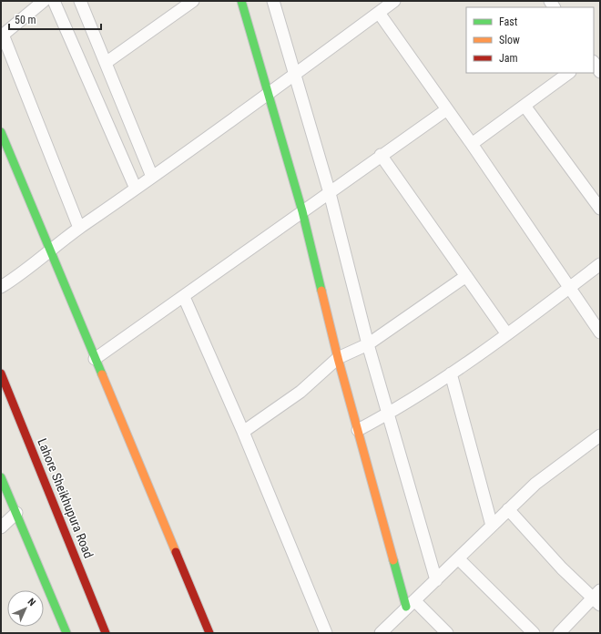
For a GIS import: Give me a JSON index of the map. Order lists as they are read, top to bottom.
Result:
{
  "streets": {
    "main road": ["Lahore Sheikhupura Road"]
  },
  "legend": ["Fast", "Slow", "Jam"],
  "scale_bar": "50 m",
  "north": "top right"
}
